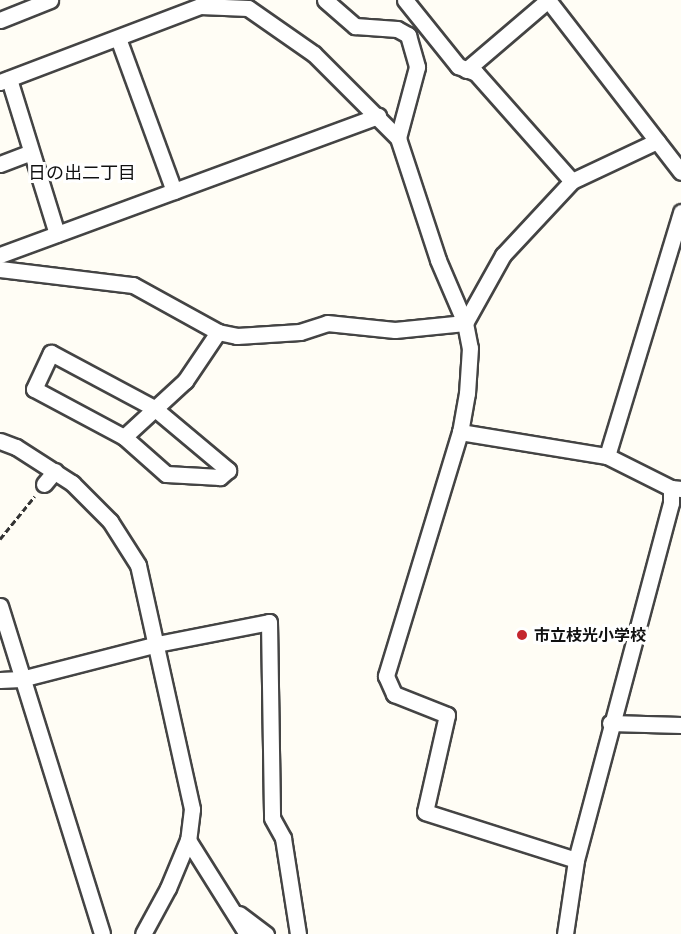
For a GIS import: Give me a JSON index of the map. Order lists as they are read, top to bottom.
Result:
{
  "districts": ["日の出二丁目"],
  "places": ["市立枝光小学校"]
}
